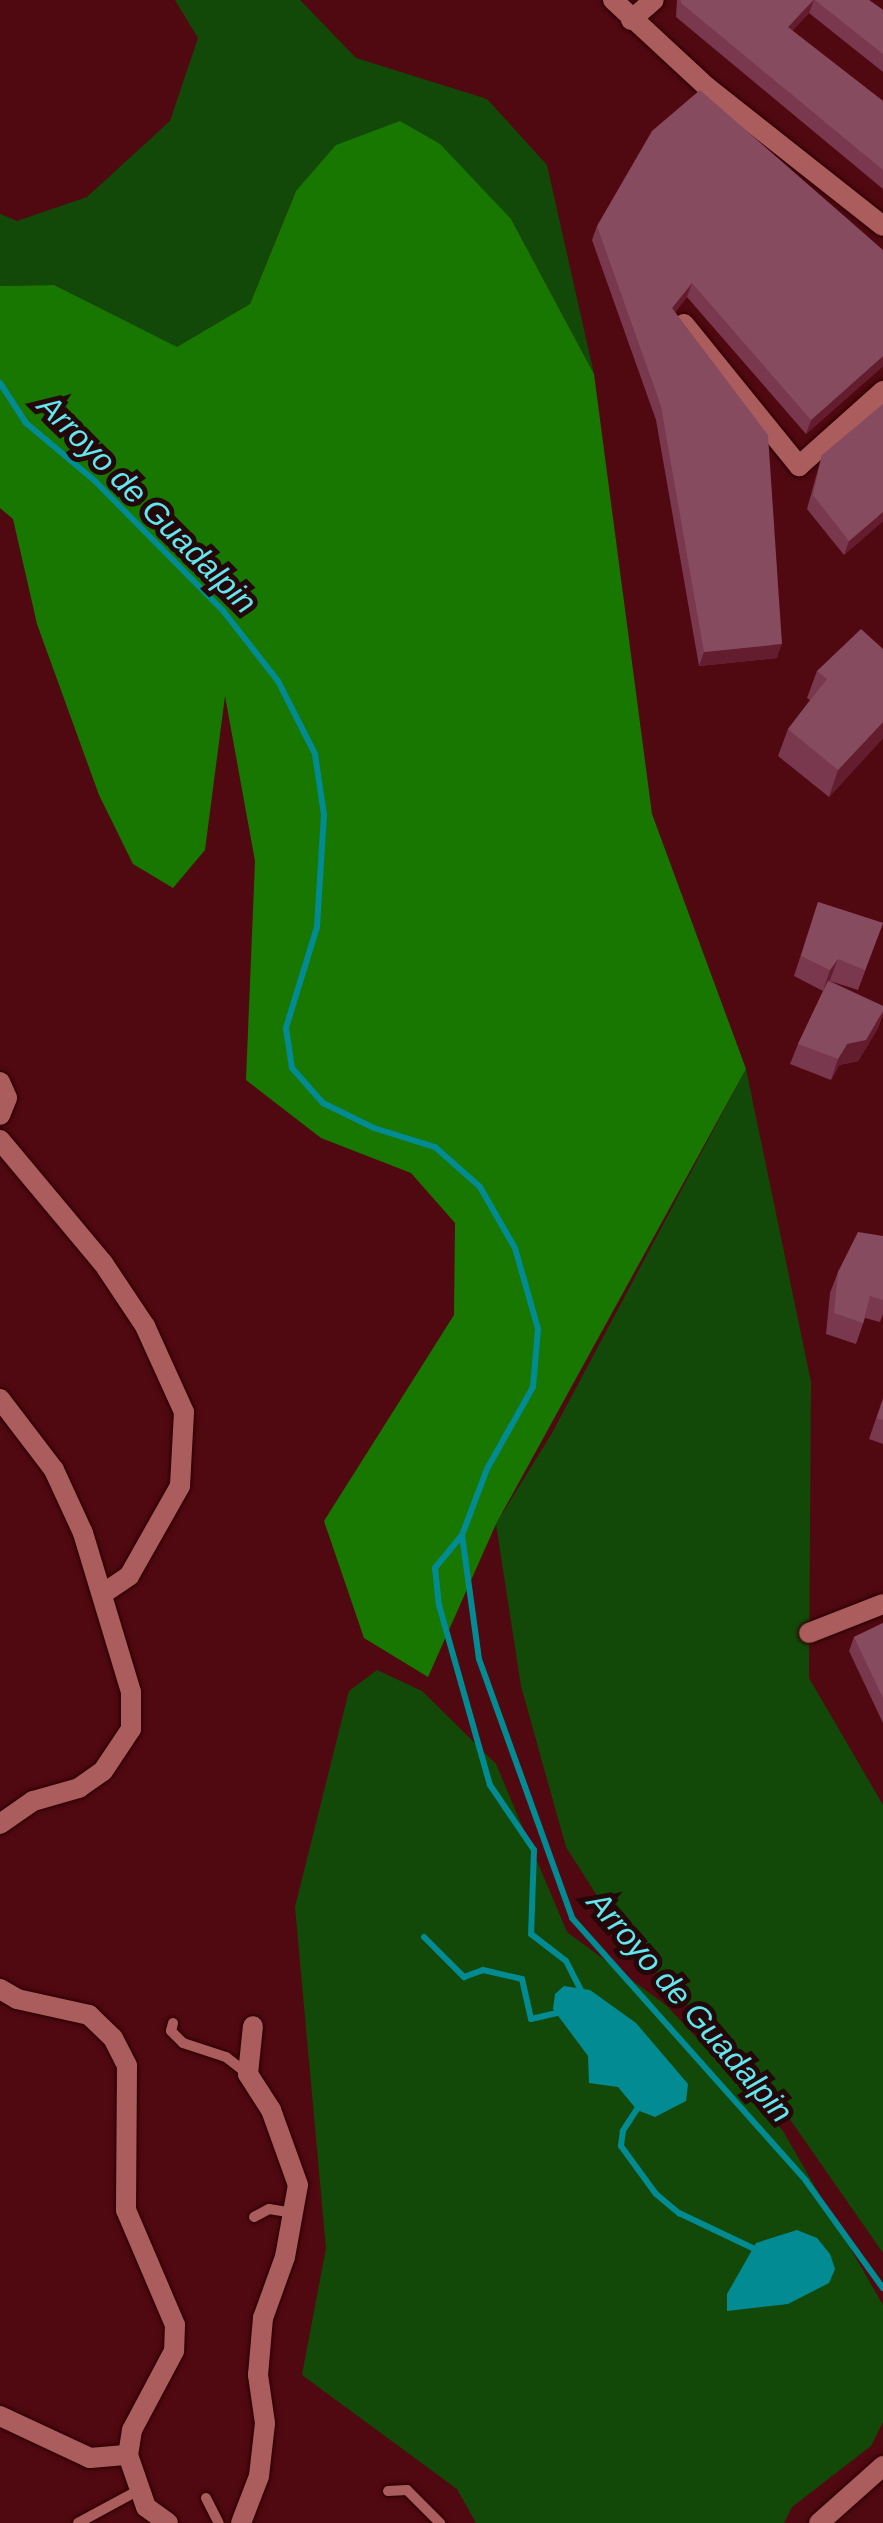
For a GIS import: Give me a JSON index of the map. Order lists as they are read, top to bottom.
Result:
{
  "water": ["Arroyo de Guadalpin"]
}
